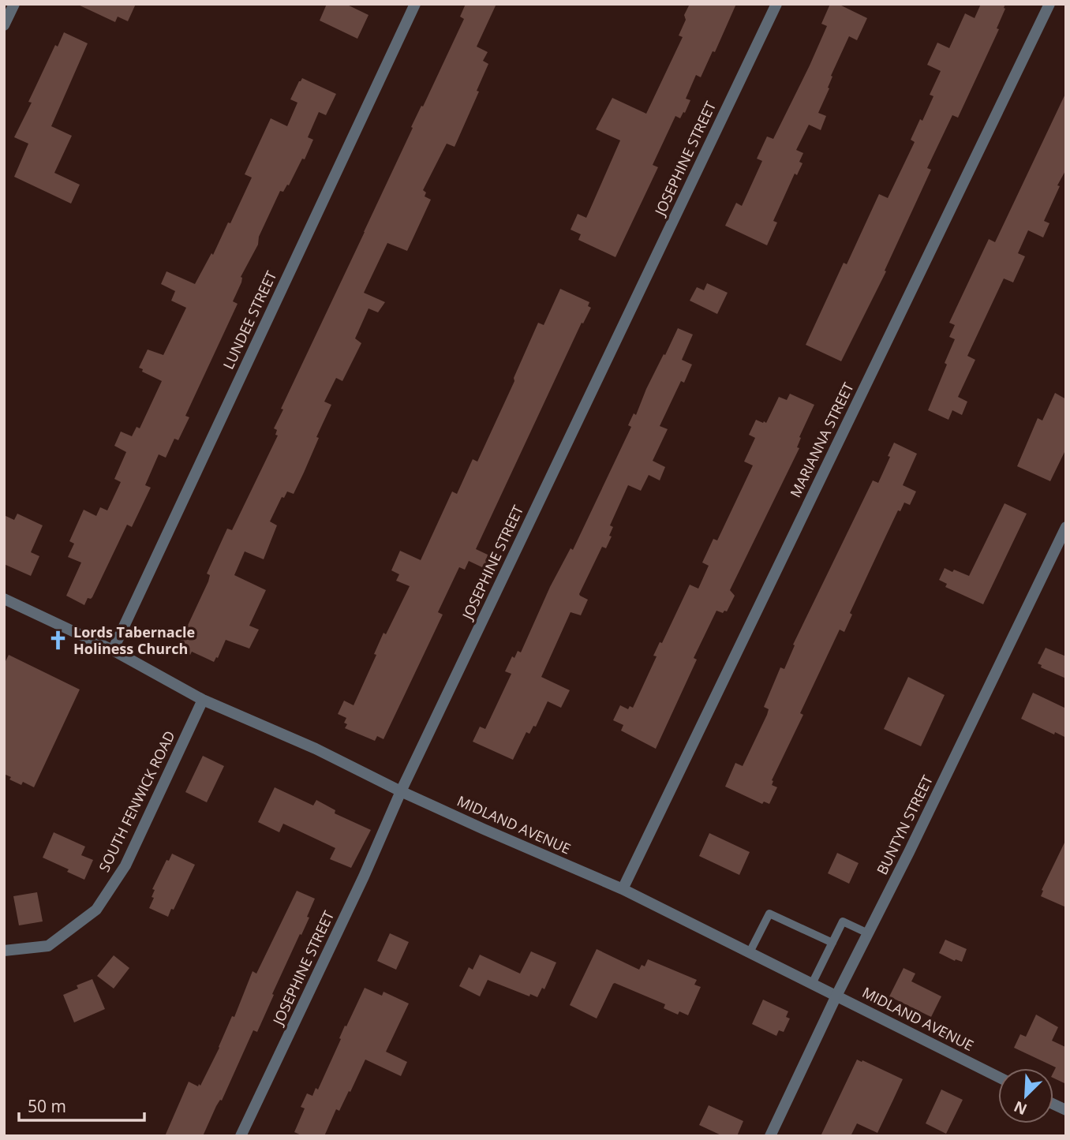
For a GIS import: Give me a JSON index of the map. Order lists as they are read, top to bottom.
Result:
{
  "streets": {
    "street": [
      "JOSEPHINE STREET",
      "LUNDEE STREET",
      "MARIANNA STREET",
      "SOUTH FENWICK ROAD",
      "MIDLAND AVENUE",
      "BUNTYN STREET"
    ]
  },
  "crossings": [
    ["JOSEPHINE STREET", "MIDLAND AVENUE"],
    ["LUNDEE STREET", "MIDLAND AVENUE"],
    ["MARIANNA STREET", "MIDLAND AVENUE"],
    ["SOUTH FENWICK ROAD", "MIDLAND AVENUE"],
    ["MIDLAND AVENUE", "BUNTYN STREET"]
  ],
  "places": {
    "church": ["Lords Tabernacle Holiness Church"]
  },
  "scale_bar": "50 m",
  "north": "bottom left"
}
